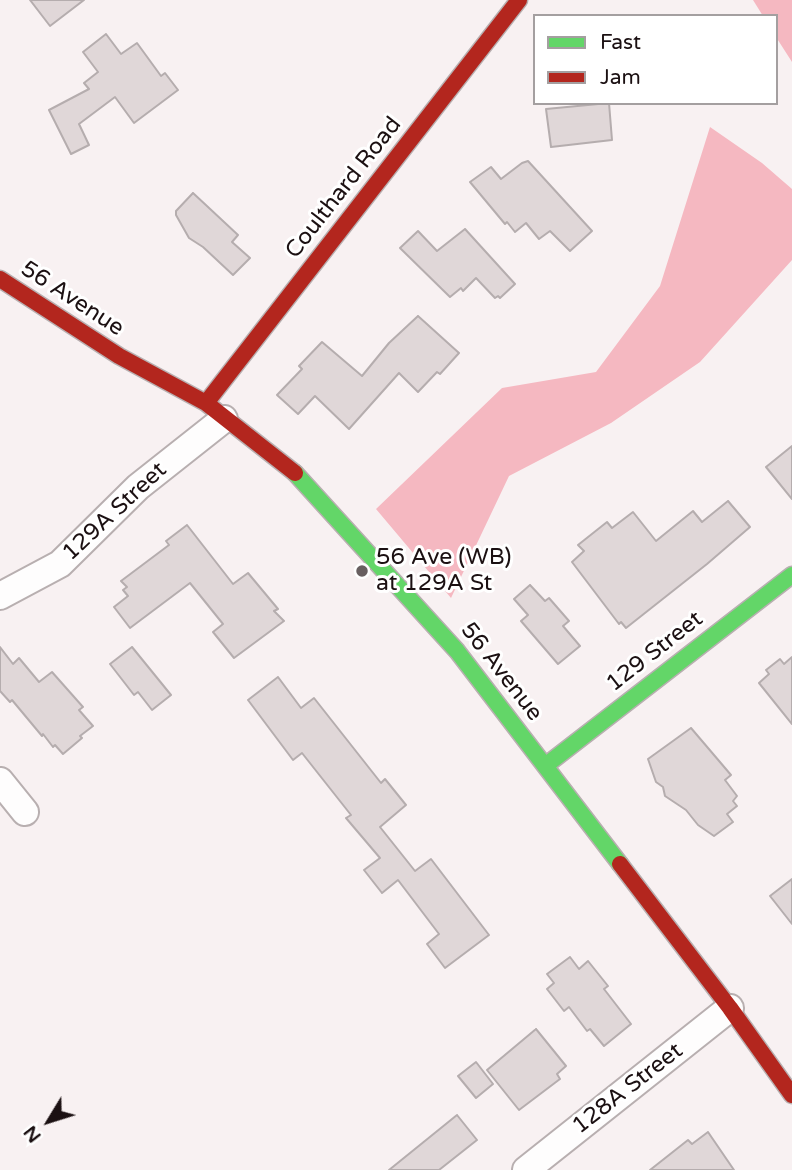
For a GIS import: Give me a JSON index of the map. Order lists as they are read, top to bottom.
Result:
{
  "streets": {
    "street": [
      "Coulthard Road",
      "56 Avenue",
      "129A Street",
      "129 Street",
      "128A Street"
    ]
  },
  "crossings": [
    ["Coulthard Road", "56 Avenue"],
    ["Coulthard Road", "129A Street"],
    ["56 Avenue", "129A Street"],
    ["56 Avenue", "129 Street"],
    ["56 Avenue", "128A Street"]
  ],
  "places": ["56 Ave (WB) at 129A St"],
  "legend": ["Fast", "Jam"],
  "north": "bottom left"
}
